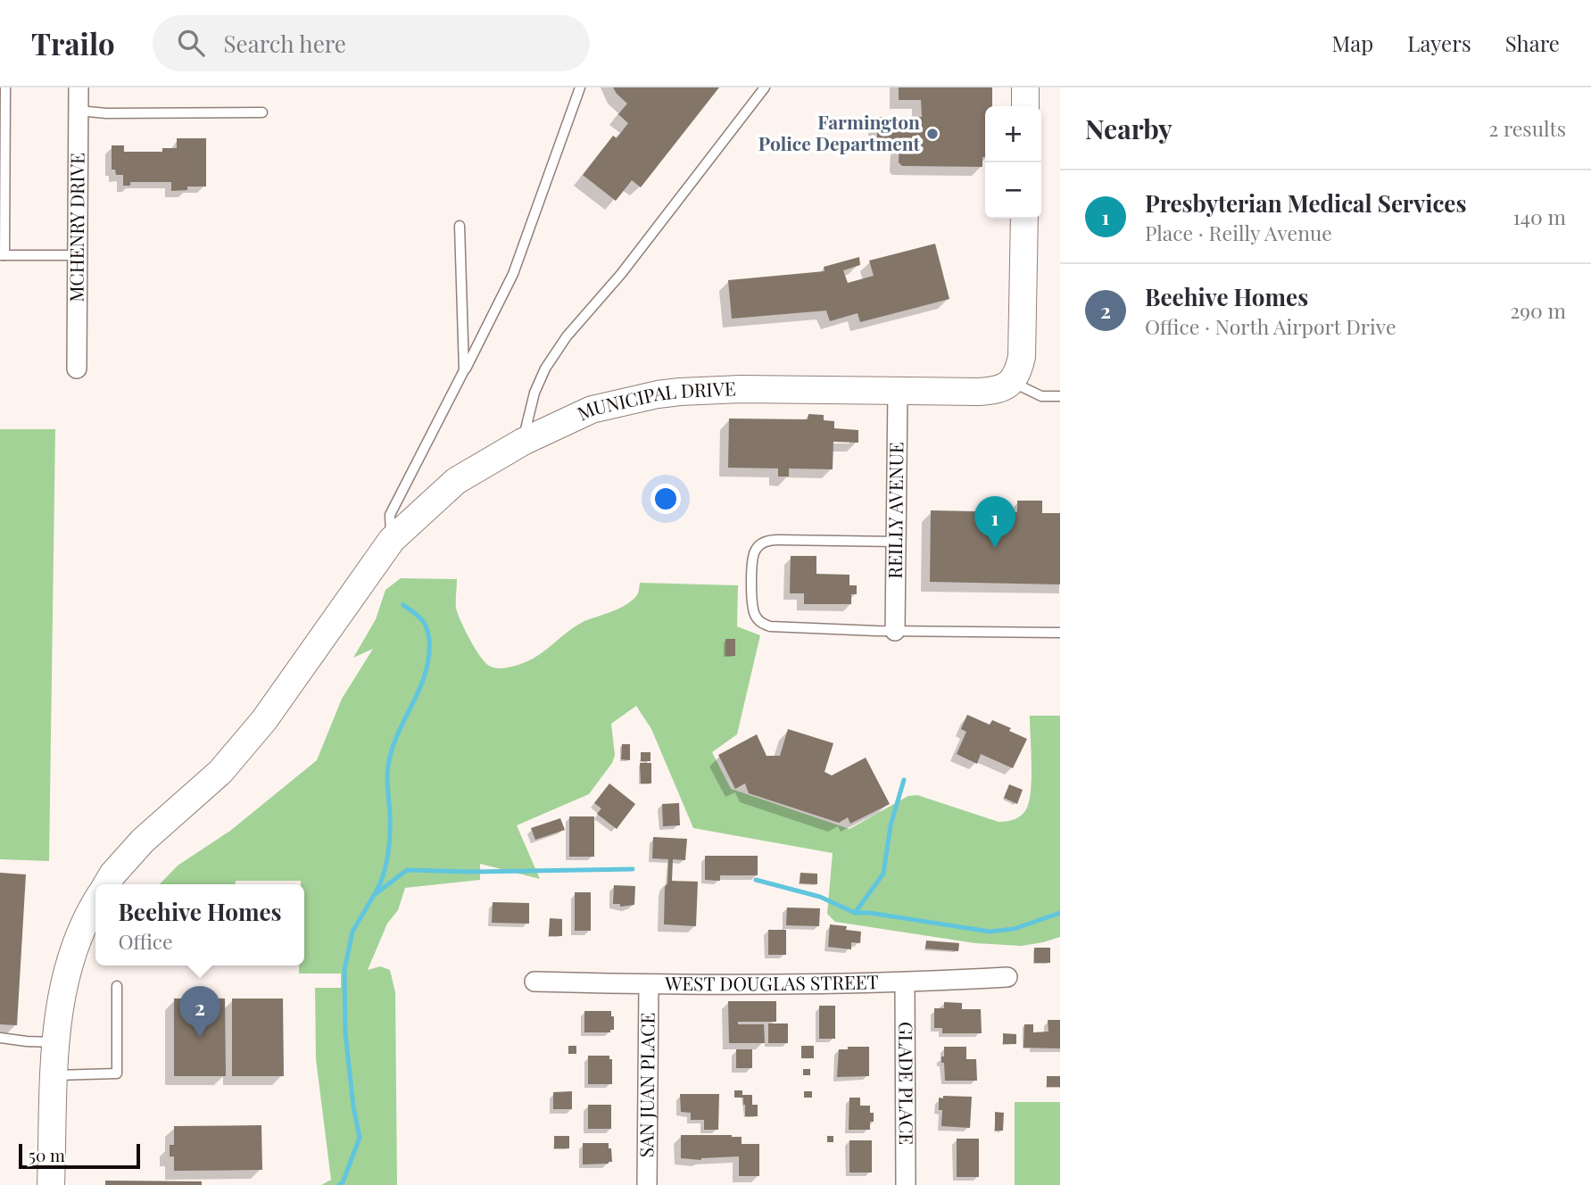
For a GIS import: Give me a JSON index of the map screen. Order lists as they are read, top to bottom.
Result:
{
  "streets": {
    "main road": ["MUNICIPAL DRIVE"],
    "street": [
      "MCHENRY DRIVE",
      "REILLY AVENUE",
      "WEST DOUGLAS STREET",
      "GLADE PLACE",
      "SAN JUAN PLACE"
    ]
  },
  "crossings": [
    ["MUNICIPAL DRIVE", "REILLY AVENUE"],
    ["WEST DOUGLAS STREET", "GLADE PLACE"],
    ["WEST DOUGLAS STREET", "SAN JUAN PLACE"]
  ],
  "places": ["Farmington Police Department"],
  "scale_bar": "50 m",
  "page": {
    "header": "Trailo",
    "search": "Search here",
    "nav": ["Map", "Layers", "Share"],
    "heading": ["Nearby", "2 results"],
    "map_buttons": ["+", "−"],
    "list": [
      {
        "mark": "1",
        "name": "Presbyterian Medical Services",
        "note": "Place · Reilly Avenue",
        "value": "140 m"
      },
      {
        "mark": "2",
        "name": "Beehive Homes",
        "note": "Office · North Airport Drive",
        "value": "290 m"
      }
    ],
    "pins": ["1", "2"],
    "popup": ["Beehive Homes", "Office"],
    "scale": "50 m"
  }
}
